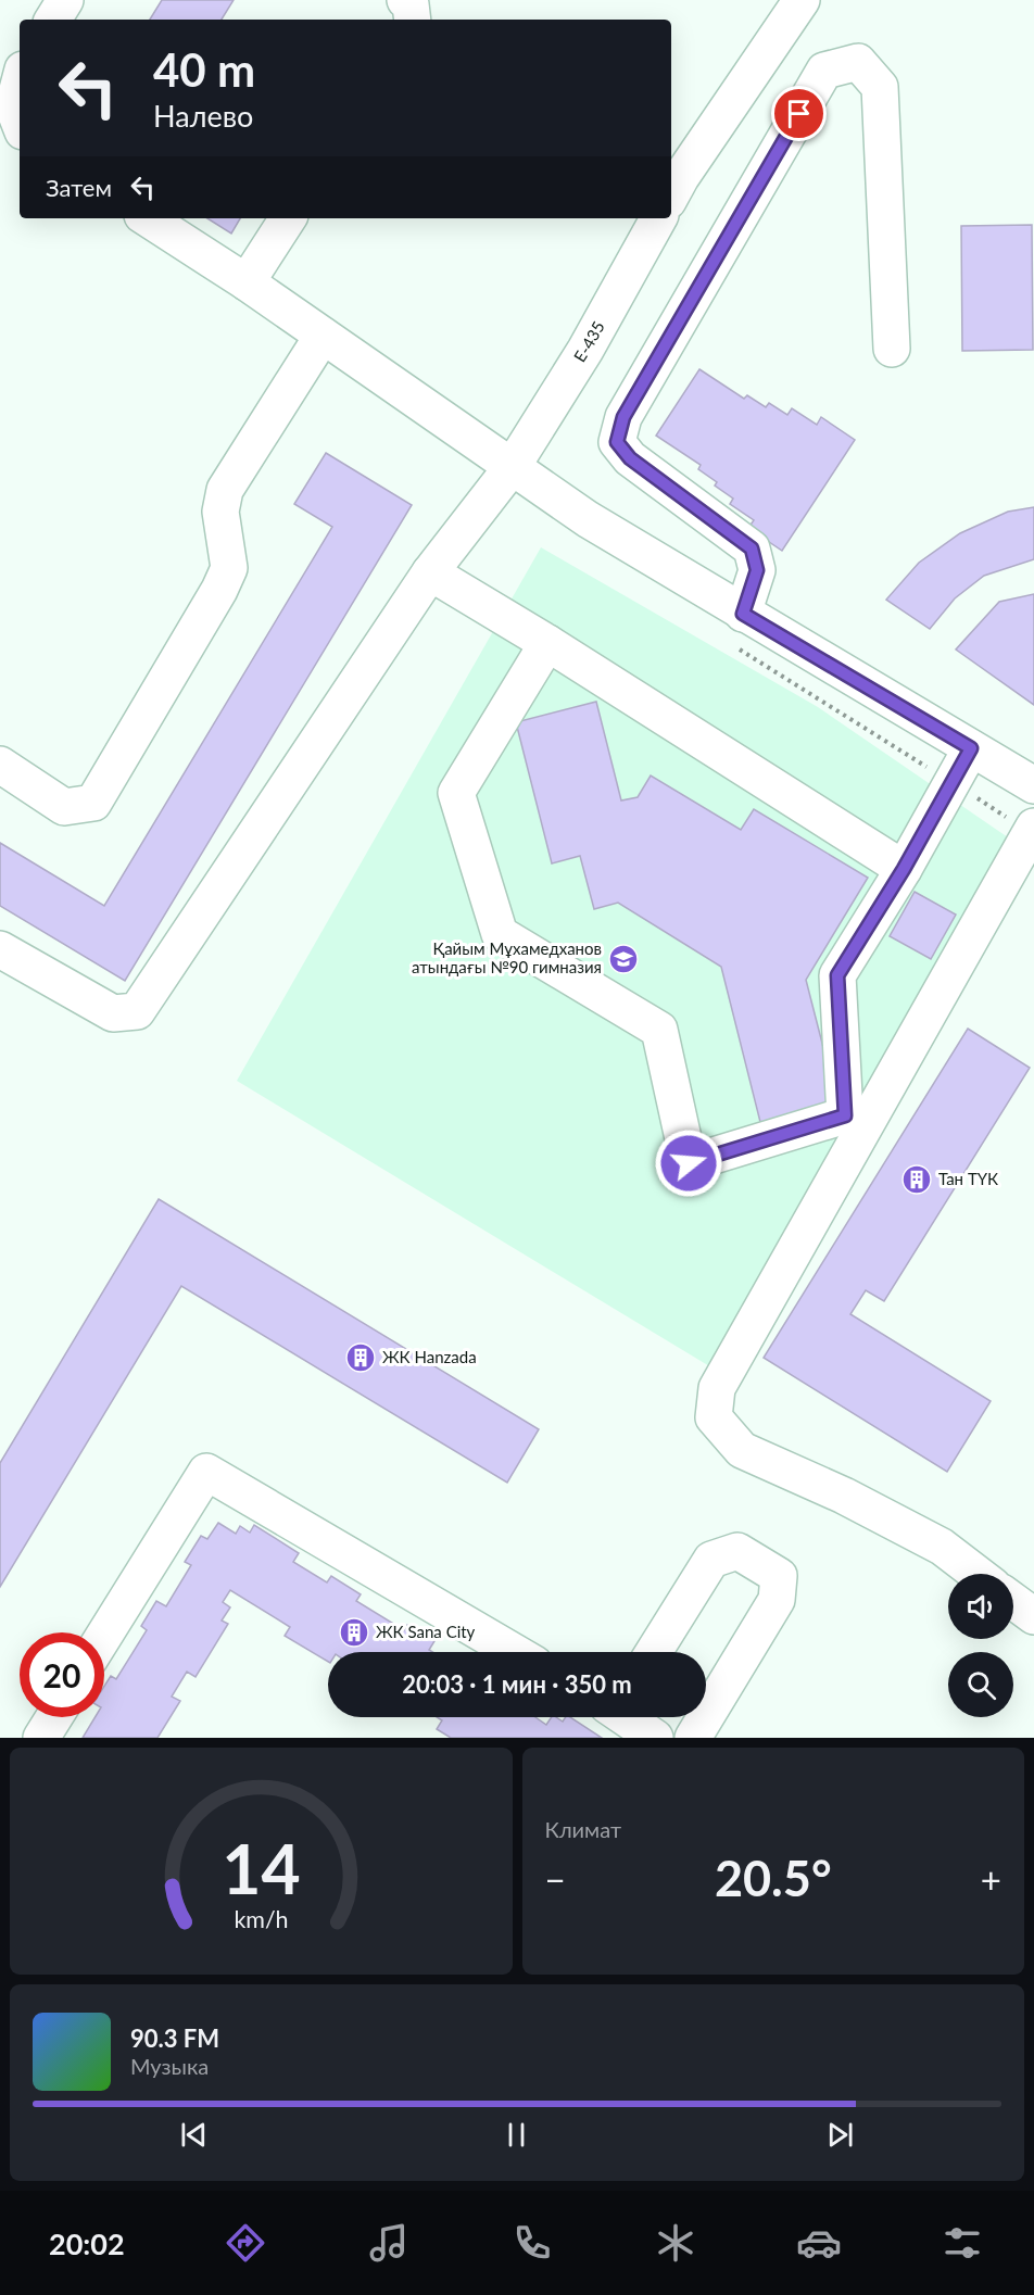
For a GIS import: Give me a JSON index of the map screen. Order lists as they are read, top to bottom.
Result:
{
  "streets": {
    "lane": ["Е-435"]
  },
  "places": {
    "school or university": ["Қайым Мұхамедханов атындағы №90 гимназия"],
    "building": ["Тан ТҮК", "ЖК Hanzada", "ЖК Sana City"]
  },
  "page": {
    "turn": ["40 m", "Налево"],
    "then": "Затем",
    "limit": "20",
    "trip": "20:03 · 1 мин · 350 m",
    "tile": "Климат",
    "heat": ["−", "20.5°", "+"],
    "song": ["90.3 FM", "Музыка"],
    "tabs": "20:02",
    "gauge": ["14", "km/h"]
  }
}
